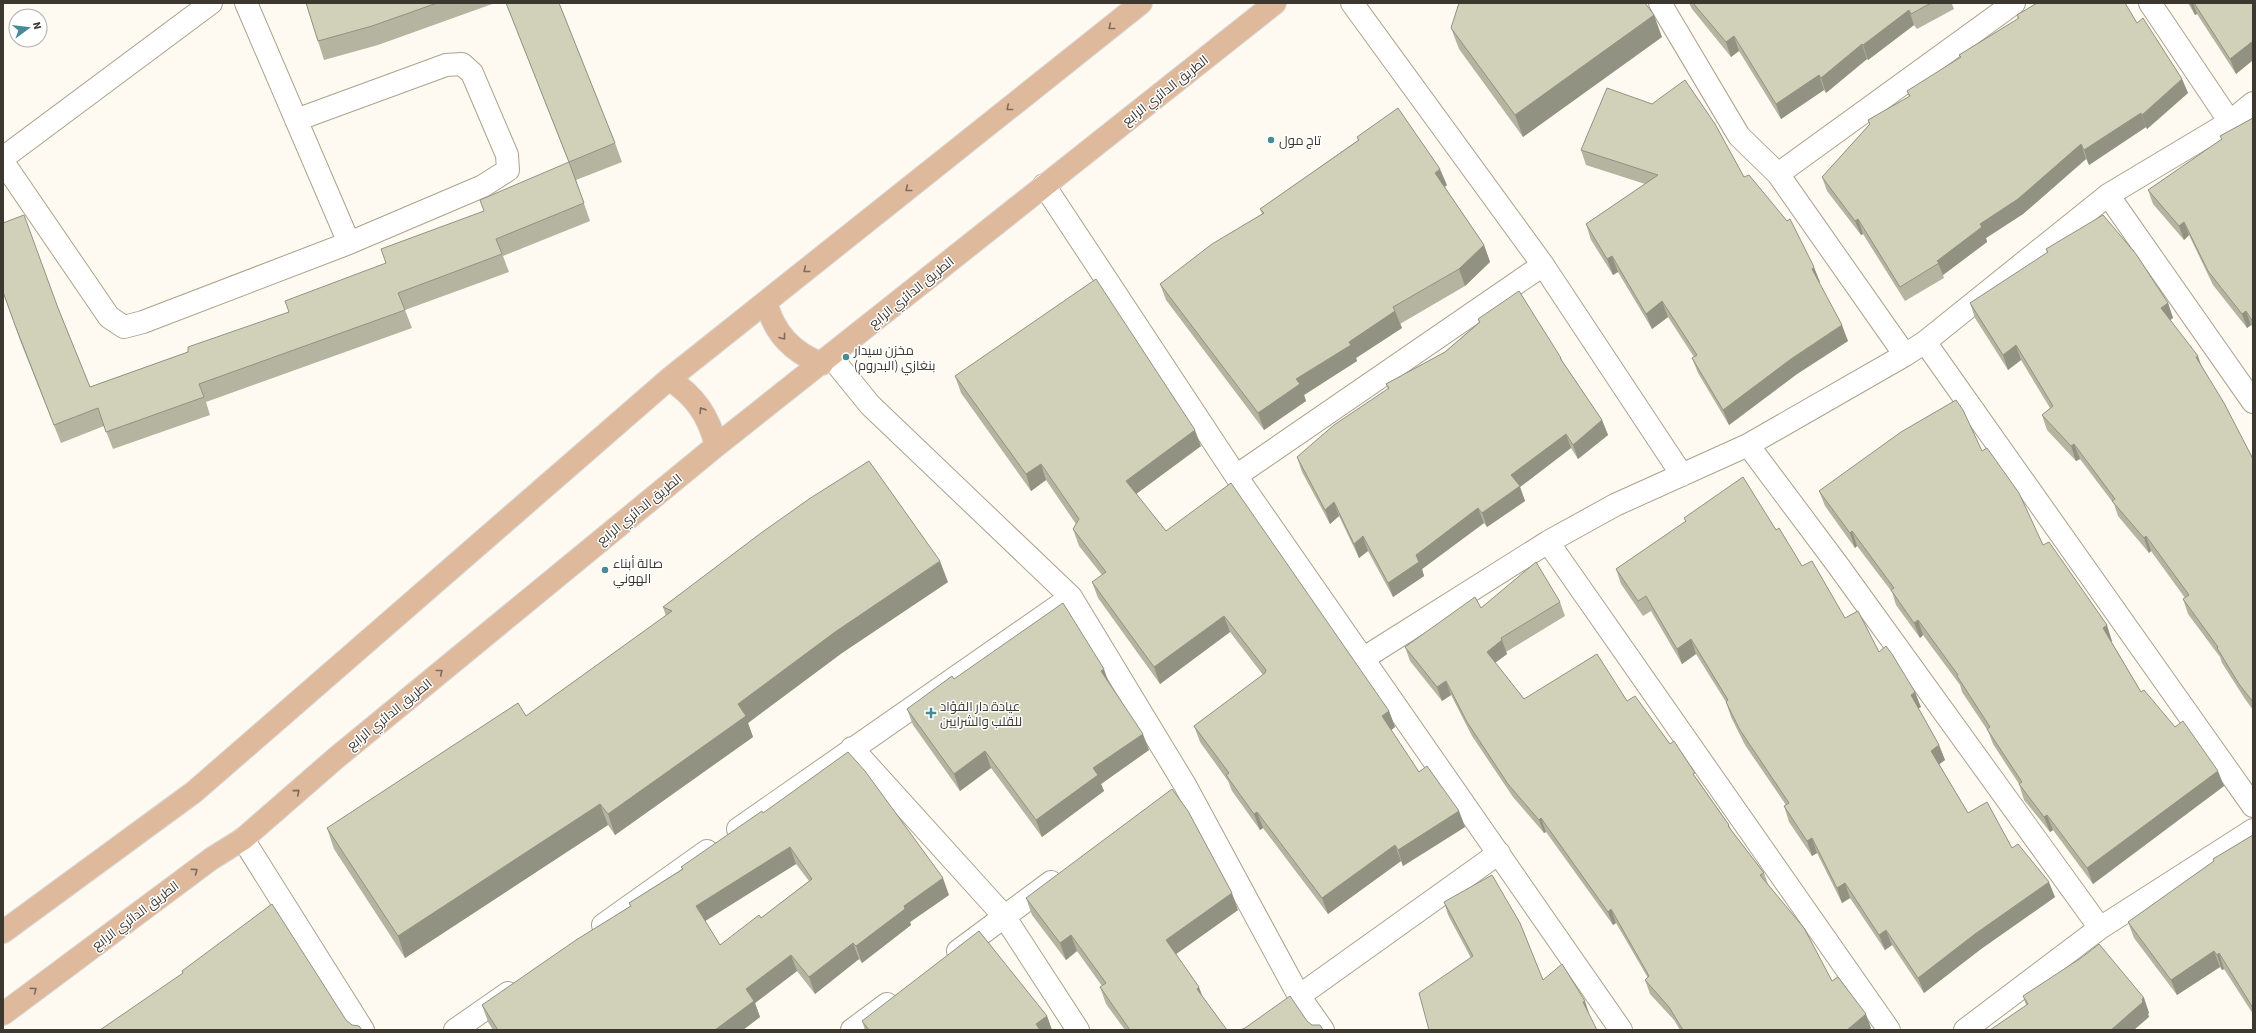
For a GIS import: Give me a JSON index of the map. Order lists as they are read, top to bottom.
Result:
{
  "streets": {
    "main road": ["الطريق الدائري الرابع"]
  },
  "places": {
    "other": ["تاج مول", "مخزن سيدار بنغازي (البدروم)", "صالة أبناء الهوني"],
    "health": ["عيادة دار الفؤاد للقلب والشرايين"]
  },
  "north": "right"
}
